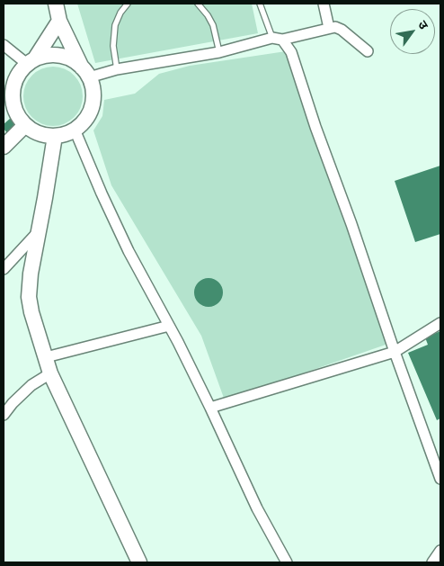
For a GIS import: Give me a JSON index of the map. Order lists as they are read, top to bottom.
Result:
{
  "north": "top right"
}
